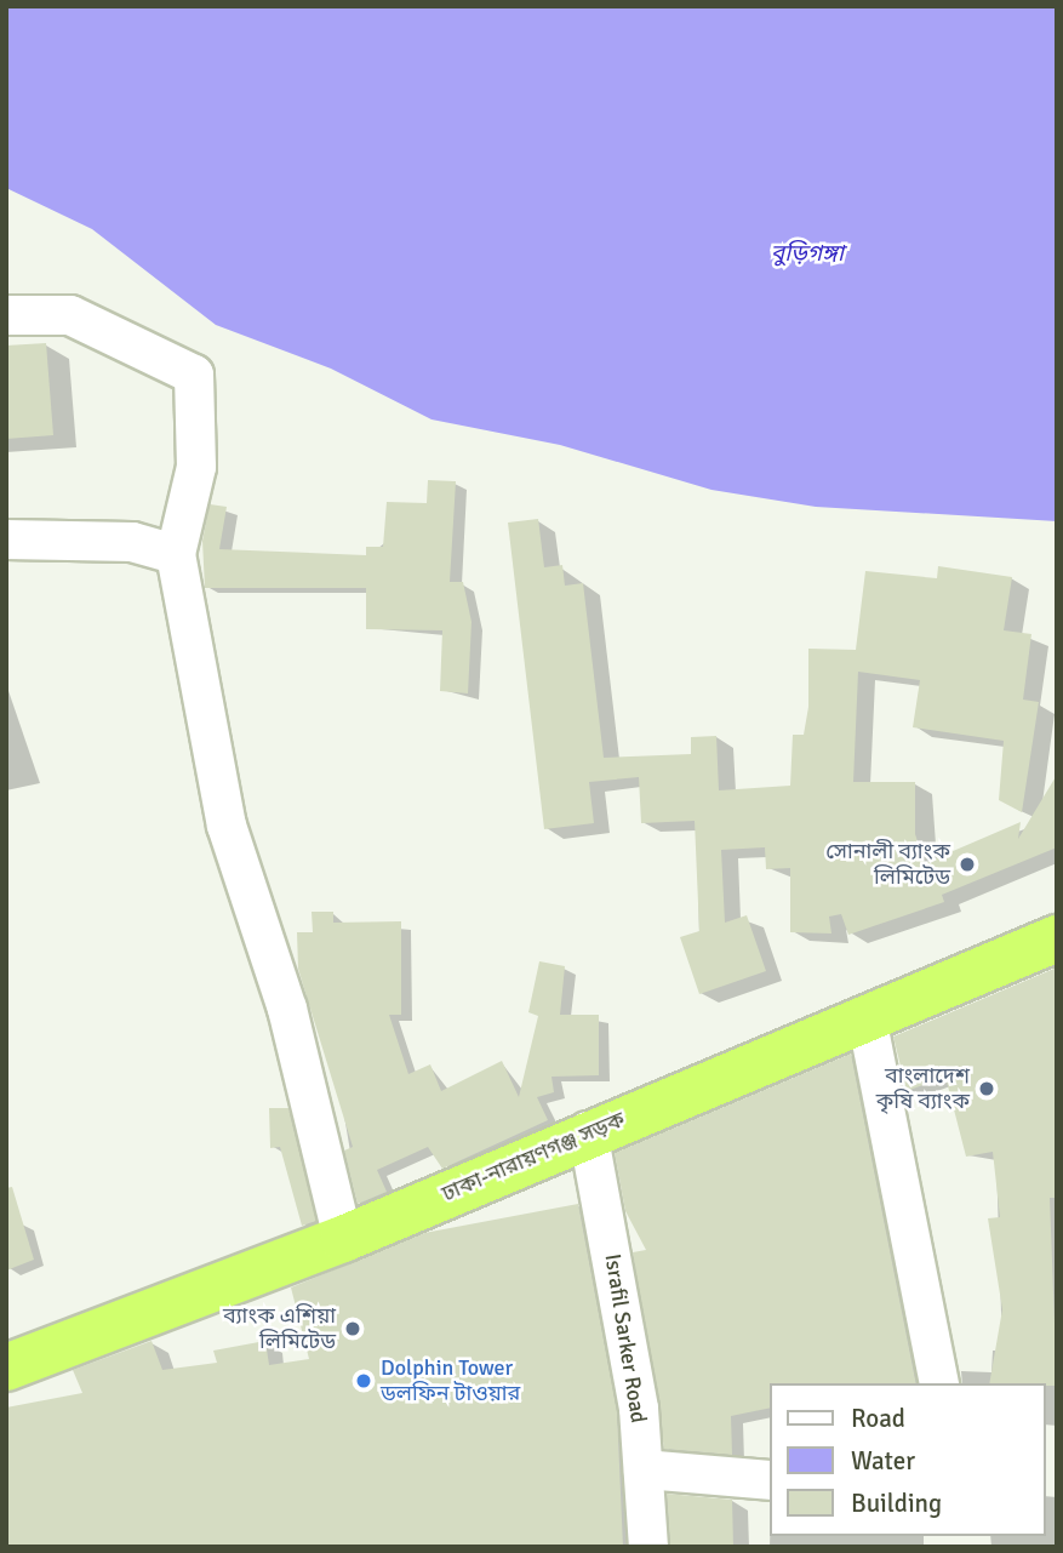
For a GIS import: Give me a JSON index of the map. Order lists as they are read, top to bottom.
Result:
{
  "streets": {
    "highway": ["ঢাকা-নারায়ণগঞ্জ সড়ক"],
    "street": ["Israfil Sarker Road"]
  },
  "crossings": [
    ["ঢাকা-নারায়ণগঞ্জ সড়ক", "Israfil Sarker Road"]
  ],
  "water": ["বুড়িগঙ্গা"],
  "places": [
    "সোনালী ব্যাংক লিমিটেড",
    "বাংলাদেশ কৃষি ব্যাংক",
    "ব্যাংক এশিয়া লিমিটেড",
    "Dolphin Tower ডলফিন টাওয়ার"
  ],
  "legend": ["Road", "Water", "Building"]
}
